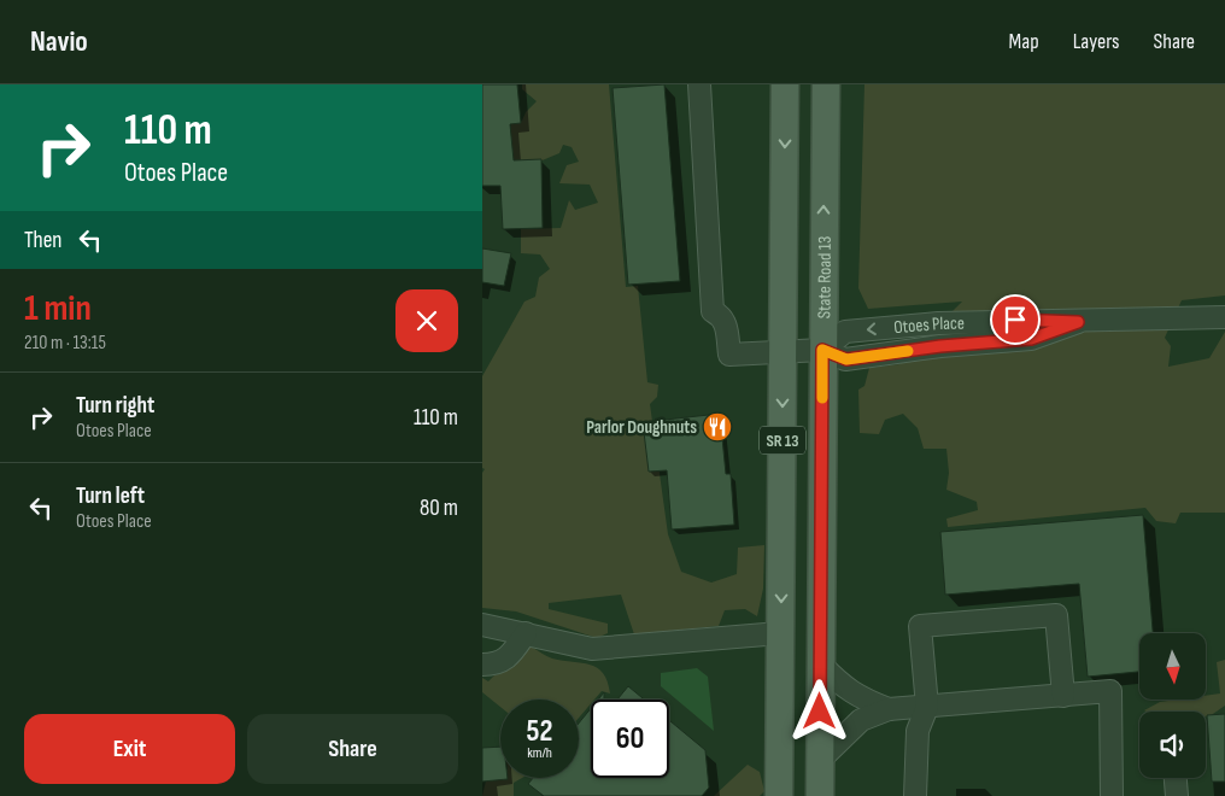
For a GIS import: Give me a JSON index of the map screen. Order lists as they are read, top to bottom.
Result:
{
  "streets": {
    "main road": ["State Road 13", "SR 13"],
    "street": ["Otoes Place"]
  },
  "crossings": [
    ["State Road 13", "Otoes Place"]
  ],
  "places": {
    "restaurant": ["Parlor Doughnuts"]
  },
  "north": "bottom",
  "page": {
    "header": "Navio",
    "nav": ["Map", "Layers", "Share"],
    "turn": ["110 m", "Otoes Place"],
    "then": "Then",
    "heading": ["1 min", "210 m · 13:15"],
    "list": [
      {
        "name": "Turn right",
        "note": "Otoes Place",
        "value": "110 m"
      },
      {
        "name": "Turn left",
        "note": "Otoes Place",
        "value": "80 m"
      }
    ],
    "speed": "52 km/h",
    "limit": "60",
    "buttons": ["Exit", "Share"]
  }
}
